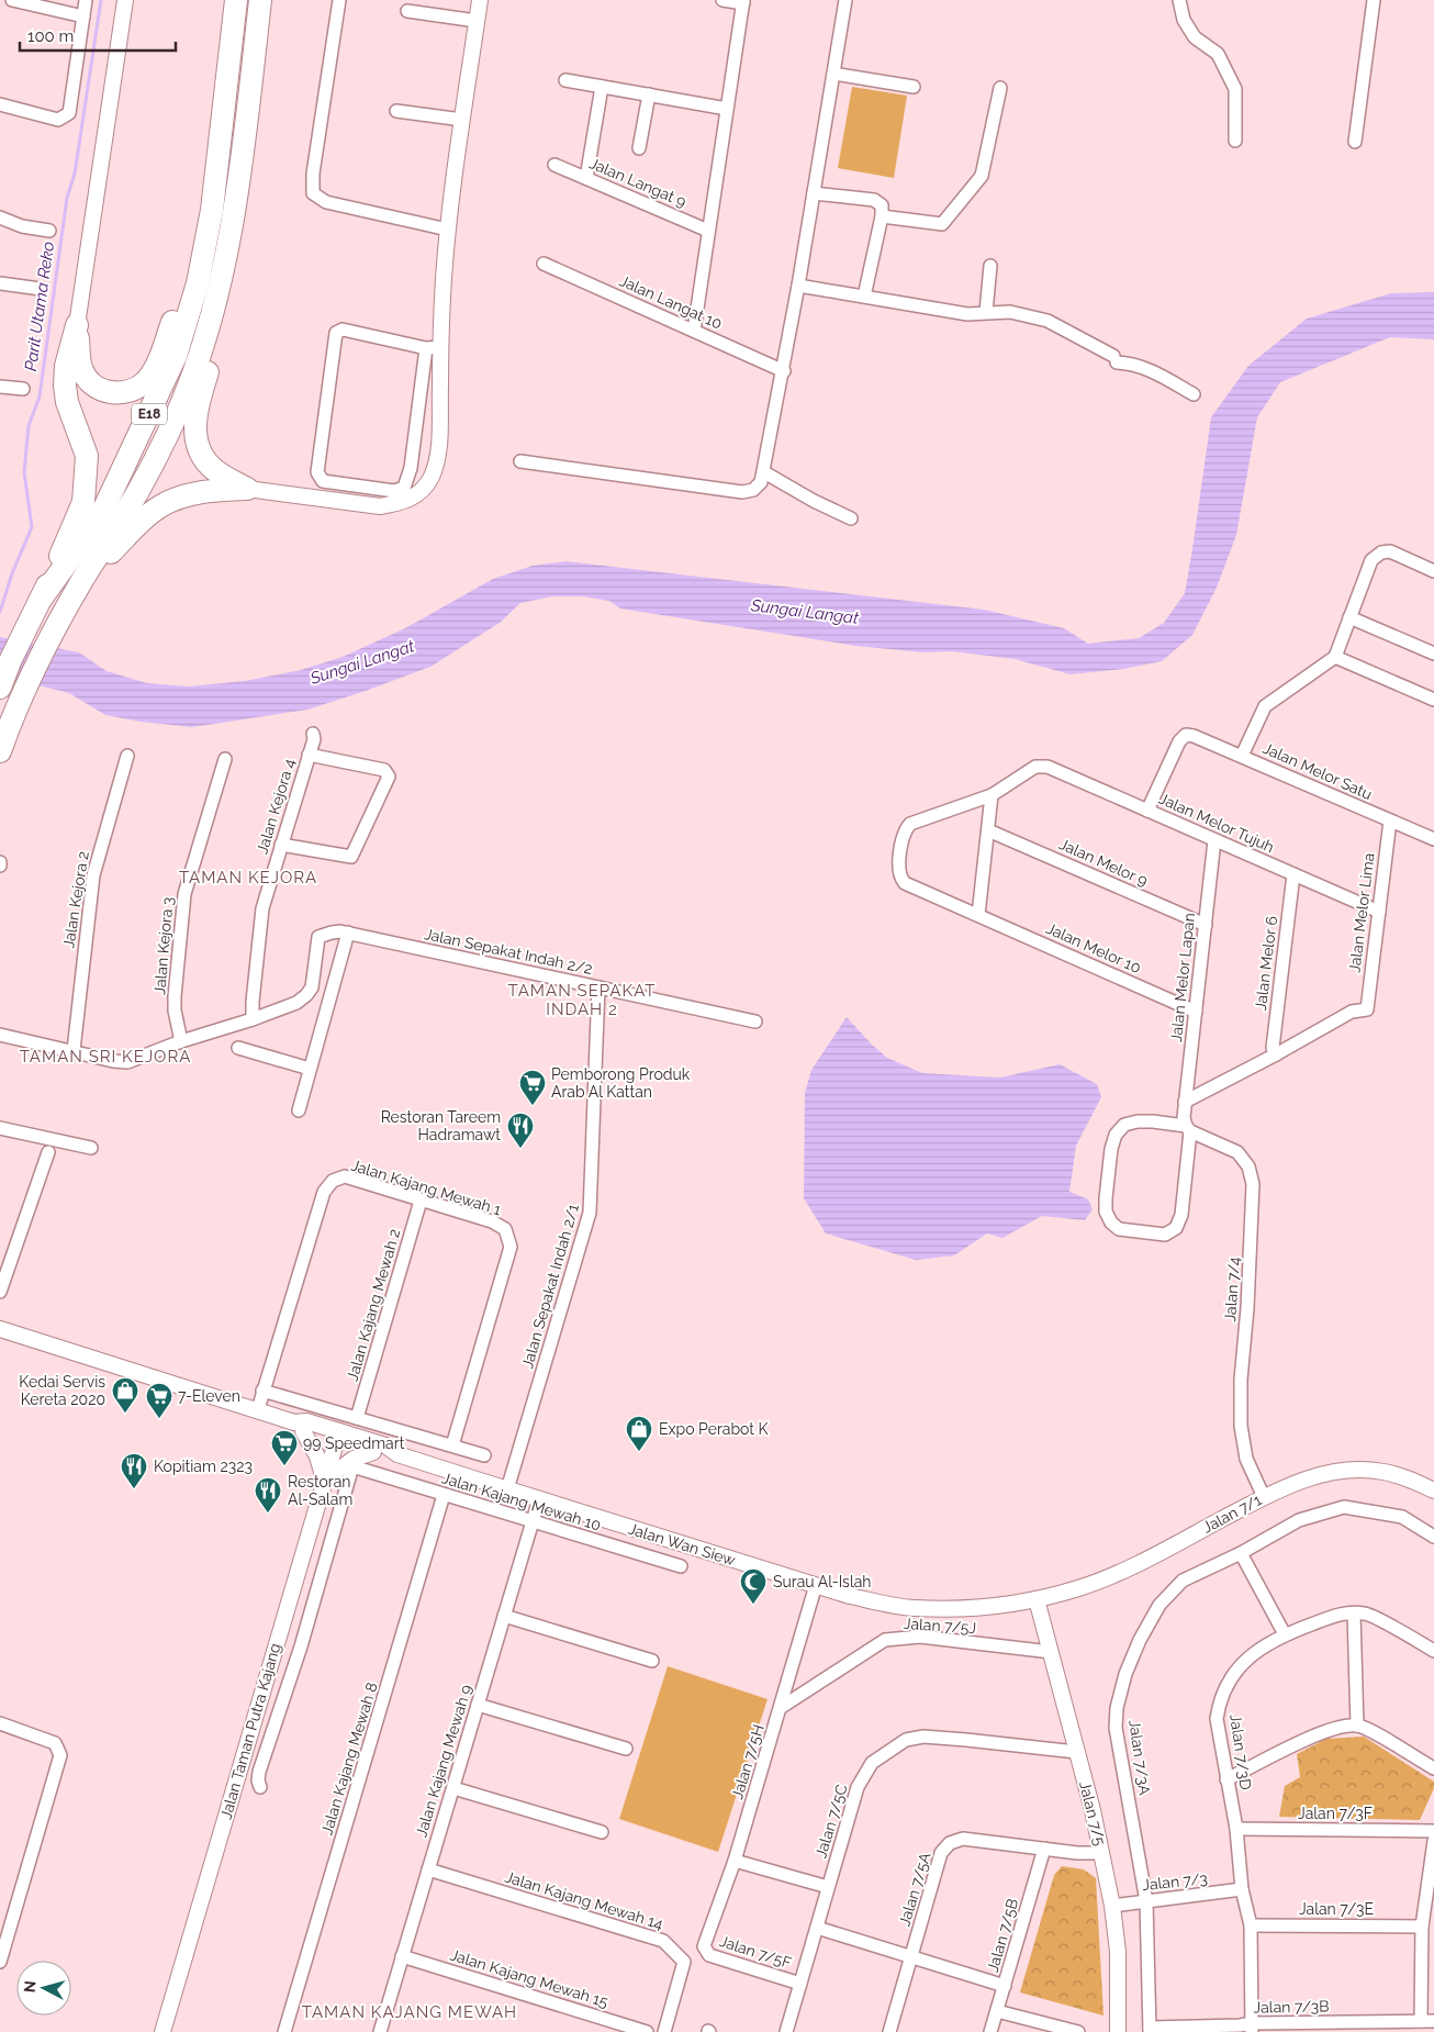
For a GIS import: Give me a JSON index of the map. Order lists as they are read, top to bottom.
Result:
{
  "streets": {
    "highway": ["E18"],
    "street": [
      "Jalan Langat 9",
      "Jalan Langat 10",
      "Jalan Melor Satu",
      "Jalan Kejora 4",
      "Jalan Melor Tujuh",
      "Jalan Melor 9",
      "Jalan Kejora 2",
      "Jalan Melor Lima",
      "Jalan Kejora 3",
      "Jalan Melor 10",
      "Jalan Sepakat Indah 2/2",
      "Jalan Melor 6",
      "Jalan Melor Lapan",
      "Jalan Kajang Mewah 1",
      "Jalan Sepakat Indah 2/1",
      "Jalan 7/4",
      "Jalan Kajang Mewah 2",
      "Jalan Kajang Mewah 10",
      "Jalan 7/1",
      "Jalan Wan Siew",
      "Jalan 7/5J",
      "Jalan Taman Putra Kajang",
      "Jalan 7/3D",
      "Jalan 7/3A",
      "Jalan Kajang Mewah 8",
      "Jalan Kajang Mewah 9",
      "Jalan 7/5H",
      "Jalan 7/5",
      "Jalan 7/3F",
      "Jalan 7/5C",
      "Jalan 7/3",
      "Jalan 7/5A",
      "Jalan Kajang Mewah 14",
      "Jalan 7/3E",
      "Jalan 7/5B",
      "Jalan 7/5F",
      "Jalan Kajang Mewah 15",
      "Jalan 7/3B"
    ]
  },
  "crossings": [
    ["Jalan Melor Satu", "Jalan Melor Tujuh"],
    ["Jalan Melor Satu", "Jalan Melor Lima"],
    ["Jalan Kejora 4", "Jalan Sepakat Indah 2/2"],
    ["Jalan Melor Tujuh", "Jalan Melor Lima"],
    ["Jalan Melor Tujuh", "Jalan Melor 10"],
    ["Jalan Melor Tujuh", "Jalan Melor 6"],
    ["Jalan Melor Tujuh", "Jalan Melor Lapan"],
    ["Jalan Melor 9", "Jalan Melor Lapan"],
    ["Jalan Melor Lima", "Jalan Melor 6"],
    ["Jalan Melor 10", "Jalan Melor Lapan"],
    ["Jalan Sepakat Indah 2/2", "Jalan Sepakat Indah 2/1"],
    ["Jalan Melor Lapan", "Jalan 7/4"],
    ["Jalan Kajang Mewah 1", "Jalan Kajang Mewah 2"],
    ["Jalan Kajang Mewah 1", "Jalan Wan Siew"],
    ["Jalan Sepakat Indah 2/1", "Jalan Wan Siew"],
    ["Jalan 7/4", "Jalan 7/1"],
    ["Jalan Kajang Mewah 10", "Jalan Kajang Mewah 8"],
    ["Jalan Kajang Mewah 10", "Jalan Kajang Mewah 9"],
    ["Jalan 7/1", "Jalan Wan Siew"],
    ["Jalan 7/1", "Jalan 7/5"],
    ["Jalan Wan Siew", "Jalan Taman Putra Kajang"],
    ["Jalan Wan Siew", "Jalan Kajang Mewah 9"],
    ["Jalan Wan Siew", "Jalan 7/5H"],
    ["Jalan Wan Siew", "Jalan 7/5"],
    ["Jalan 7/5J", "Jalan 7/5H"],
    ["Jalan 7/5J", "Jalan 7/5"],
    ["Jalan 7/3D", "Jalan 7/3F"],
    ["Jalan 7/3D", "Jalan 7/3"],
    ["Jalan 7/3D", "Jalan 7/3E"],
    ["Jalan 7/3D", "Jalan 7/3B"],
    ["Jalan 7/3A", "Jalan 7/3"],
    ["Jalan 7/3A", "Jalan 7/3B"],
    ["Jalan Kajang Mewah 9", "Jalan Kajang Mewah 14"],
    ["Jalan Kajang Mewah 9", "Jalan Kajang Mewah 15"],
    ["Jalan 7/5H", "Jalan 7/5F"],
    ["Jalan 7/5", "Jalan 7/5C"],
    ["Jalan 7/5", "Jalan 7/3"],
    ["Jalan 7/5", "Jalan 7/5A"],
    ["Jalan 7/5C", "Jalan 7/5F"],
    ["Jalan 7/5A", "Jalan 7/5B"]
  ],
  "districts": [
    "TAMAN KEJORA",
    "TAMAN SEPAKAT INDAH 2",
    "TAMAN SRI KEJORA",
    "TAMAN KAJANG MEWAH"
  ],
  "water": ["Parit Utama Reko", "Sungai Langat"],
  "places": {
    "supermarket": ["Pemborong Produk Arab Al Kattan", "7-Eleven", "99 Speedmart"],
    "restaurant": ["Restoran Tareem Hadramawt", "Kopitiam 2323", "Restoran Al-Salam"],
    "shop": ["Kedai Servis Kereta 2020", "Expo Perabot K"],
    "mosque": ["Surau Al-Islah"]
  },
  "scale_bar": "100 m",
  "north": "left"
}
